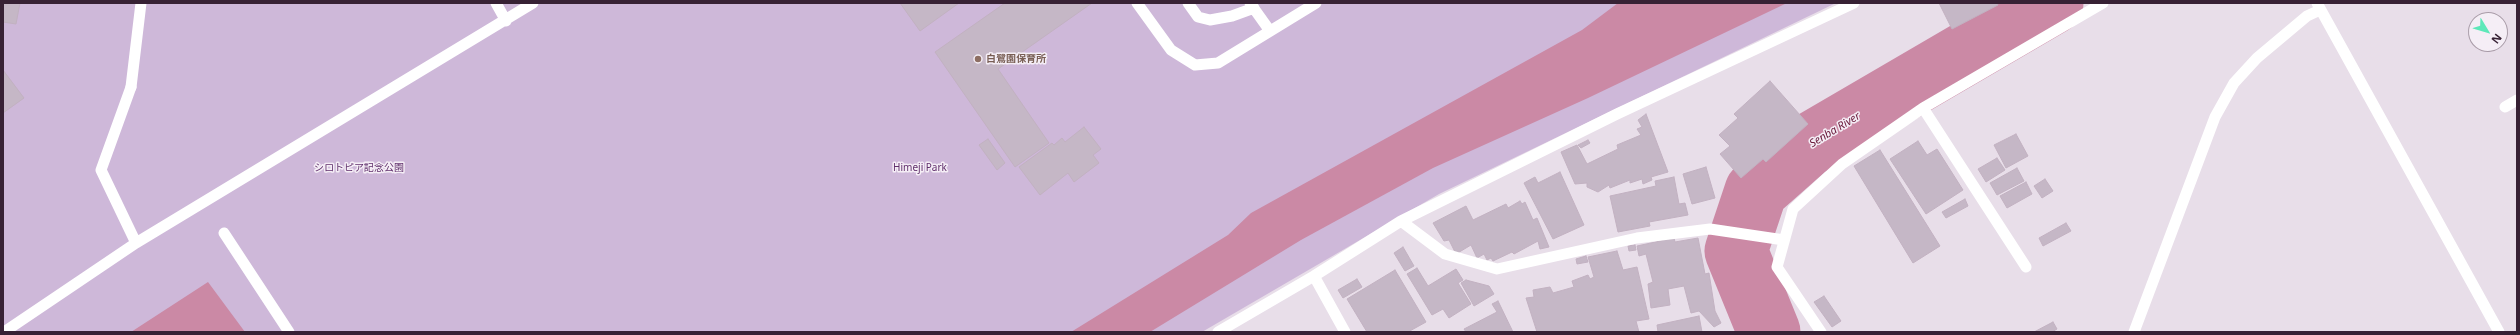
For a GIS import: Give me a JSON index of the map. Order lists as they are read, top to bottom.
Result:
{
  "water": ["Senba River"],
  "parks": ["シロトピア記念公園", "Himeji Park"],
  "places": ["白鷺園保育所"],
  "north": "bottom right"
}
